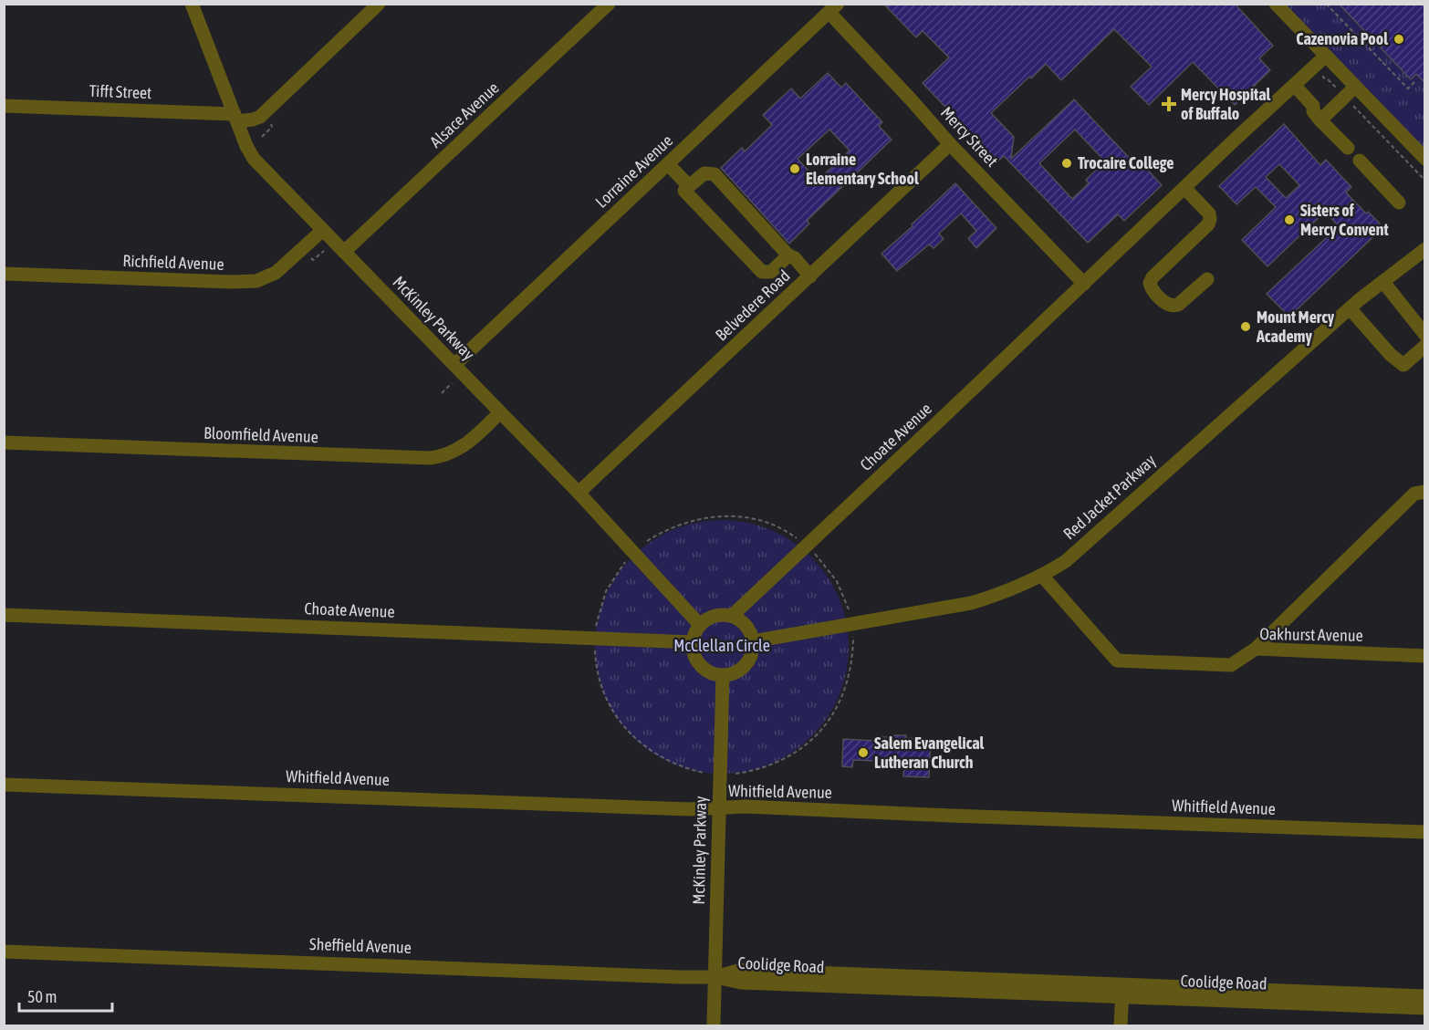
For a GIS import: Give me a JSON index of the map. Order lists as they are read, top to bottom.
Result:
{
  "streets": {
    "street": [
      "Tifft Street",
      "Alsace Avenue",
      "Mercy Street",
      "Lorraine Avenue",
      "Richfield Avenue",
      "Belvedere Road",
      "McKinley Parkway",
      "Bloomfield Avenue",
      "Choate Avenue",
      "Red Jacket Parkway",
      "Oakhurst Avenue",
      "Whitfield Avenue",
      "Sheffield Avenue",
      "Coolidge Road"
    ]
  },
  "crossings": [
    ["Tifft Street", "McKinley Parkway"],
    ["Alsace Avenue", "McKinley Parkway"],
    ["Mercy Street", "Lorraine Avenue"],
    ["Mercy Street", "Belvedere Road"],
    ["Mercy Street", "Choate Avenue"],
    ["Lorraine Avenue", "McKinley Parkway"],
    ["Richfield Avenue", "McKinley Parkway"],
    ["Belvedere Road", "McKinley Parkway"],
    ["McKinley Parkway", "Bloomfield Avenue"],
    ["McKinley Parkway", "Choate Avenue"],
    ["McKinley Parkway", "Red Jacket Parkway"],
    ["McKinley Parkway", "Whitfield Avenue"],
    ["McKinley Parkway", "Sheffield Avenue"],
    ["McKinley Parkway", "Coolidge Road"],
    ["Choate Avenue", "Red Jacket Parkway"],
    ["Red Jacket Parkway", "Oakhurst Avenue"],
    ["Sheffield Avenue", "Coolidge Road"]
  ],
  "parks": ["McClellan Circle"],
  "places": {
    "other": [
      "Cazenovia Pool",
      "Trocaire College",
      "Lorraine Elementary School",
      "Sisters of Mercy Convent",
      "Mount Mercy Academy",
      "Salem Evangelical Lutheran Church"
    ],
    "health": ["Mercy Hospital of Buffalo"]
  },
  "scale_bar": "50 m"
}
